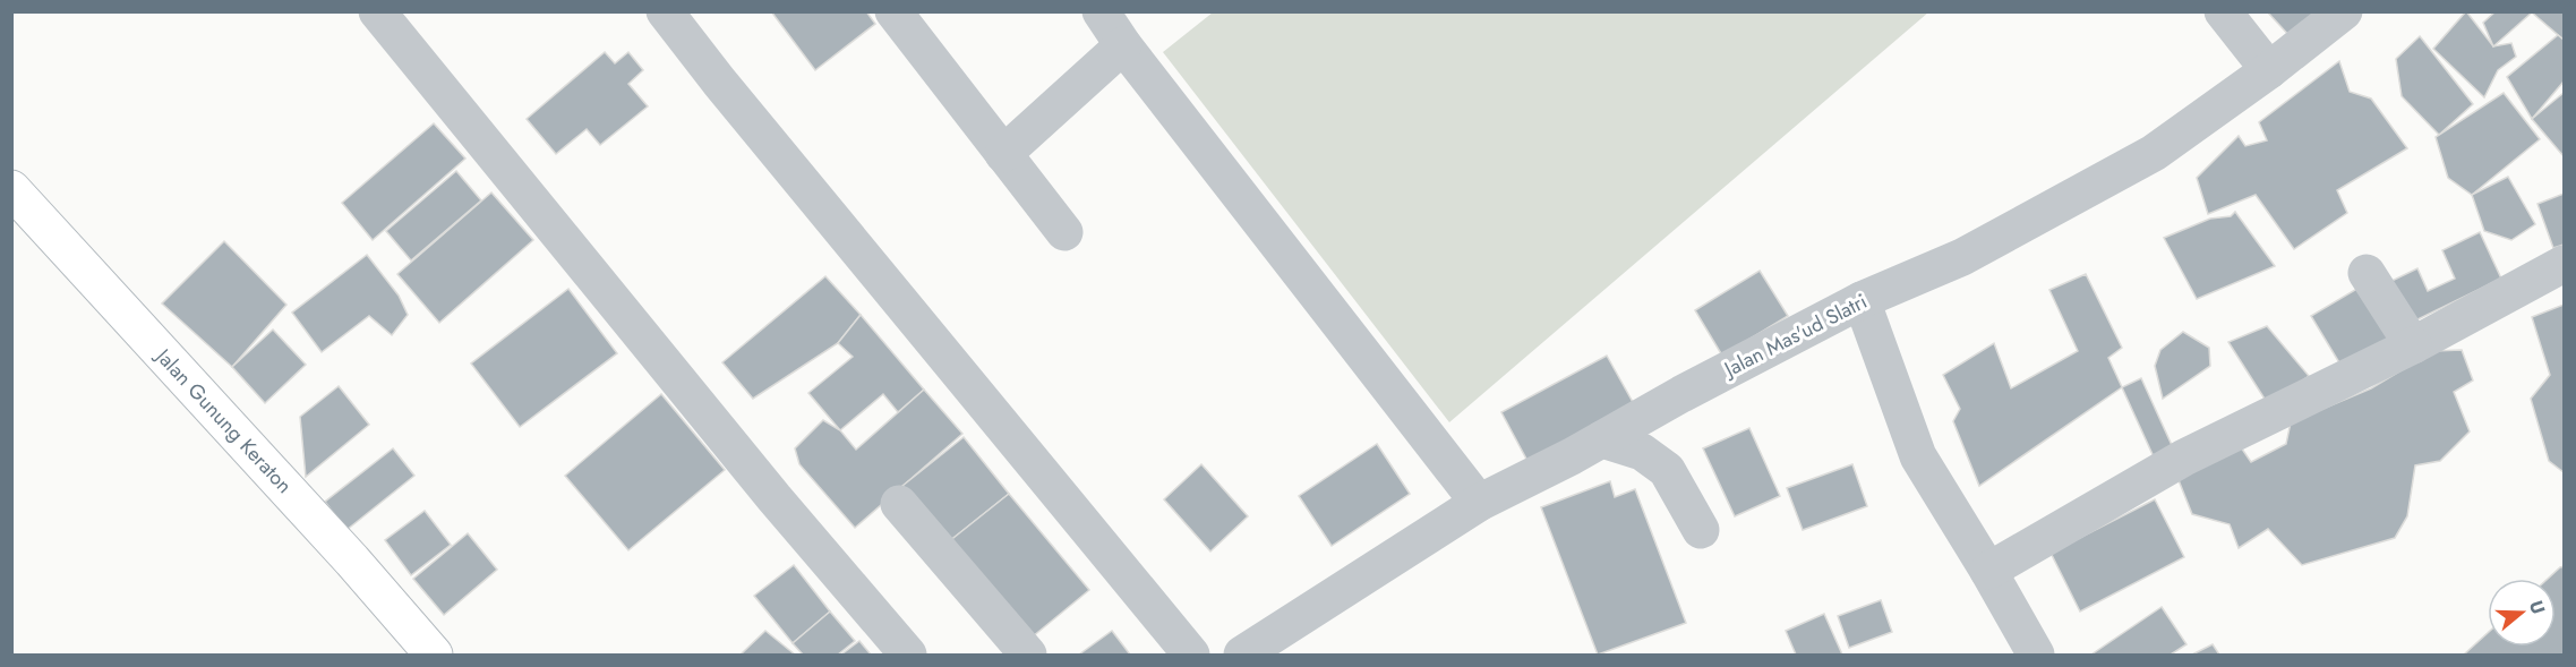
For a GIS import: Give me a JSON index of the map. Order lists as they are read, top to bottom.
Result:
{
  "streets": {
    "street": ["Jalan Mas'ud Slatri", "Jalan Gunung Keraton"]
  },
  "north": "right"
}
